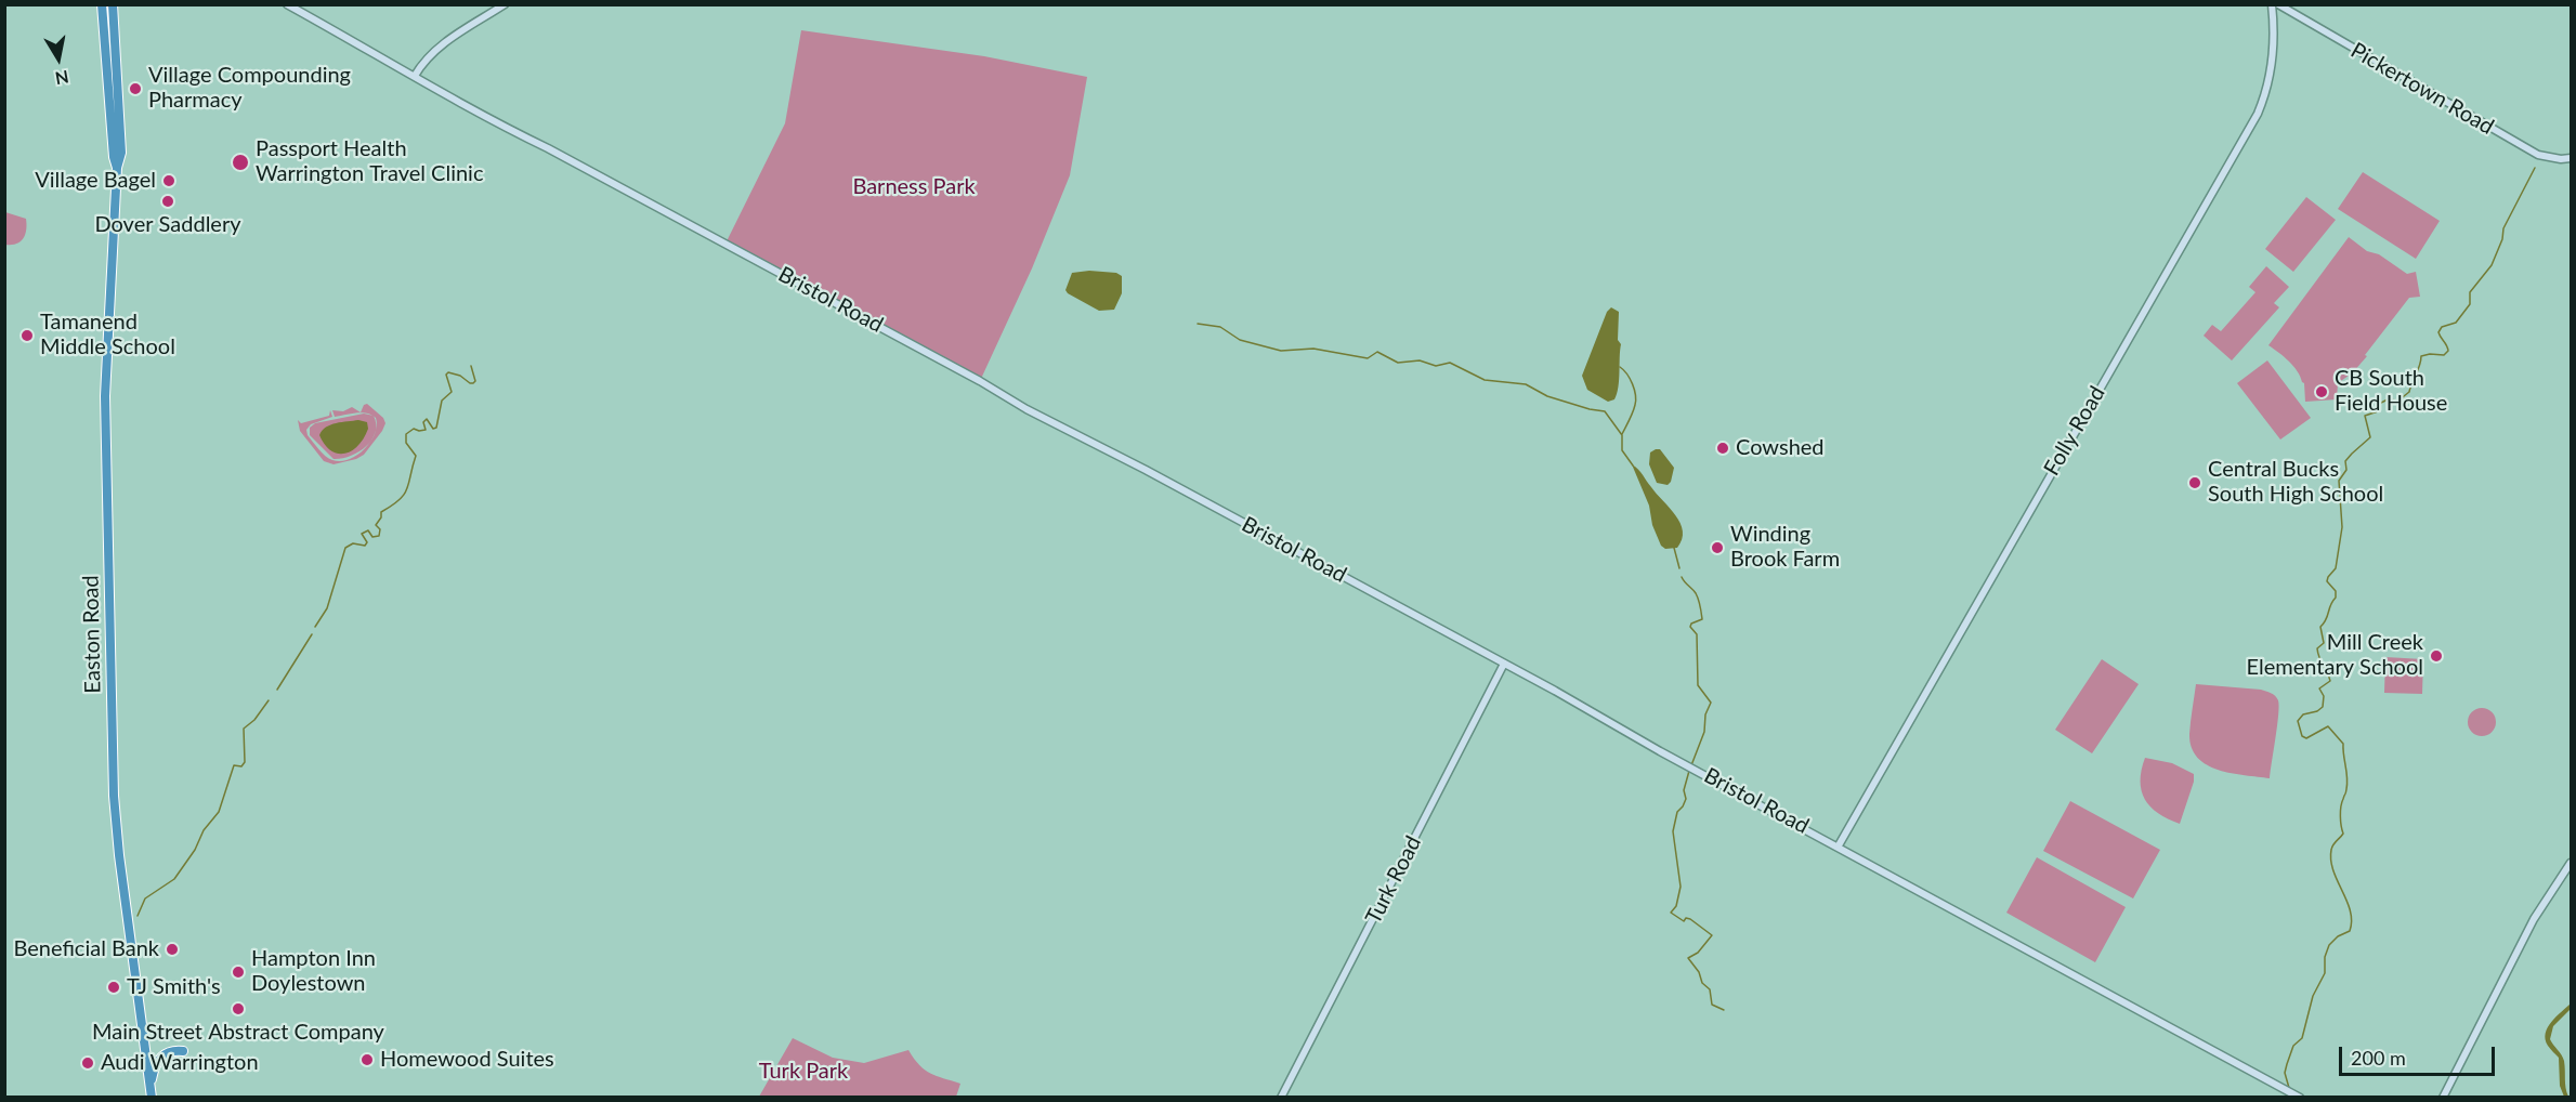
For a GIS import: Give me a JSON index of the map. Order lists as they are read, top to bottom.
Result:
{
  "streets": {
    "highway": ["Easton Road"],
    "main road": [
      "Pickertown Road",
      "Bristol Road",
      "Folly Road",
      "Turk Road"
    ]
  },
  "crossings": [
    ["Bristol Road", "Folly Road"],
    ["Bristol Road", "Turk Road"]
  ],
  "parks": ["Barness Park", "Turk Park"],
  "places": [
    "Village Compounding Pharmacy",
    "Passport Health Warrington Travel Clinic",
    "Village Bagel",
    "Dover Saddlery",
    "Tamanend Middle School",
    "CB South Field House",
    "Cowshed",
    "Central Bucks South High School",
    "Winding Brook Farm",
    "Mill Creek Elementary School",
    "Beneficial Bank",
    "Hampton Inn Doylestown",
    "TJ Smith's",
    "Main Street Abstract Company",
    "Homewood Suites",
    "Audi Warrington"
  ],
  "scale_bar": "200 m",
  "north": "bottom"
}
